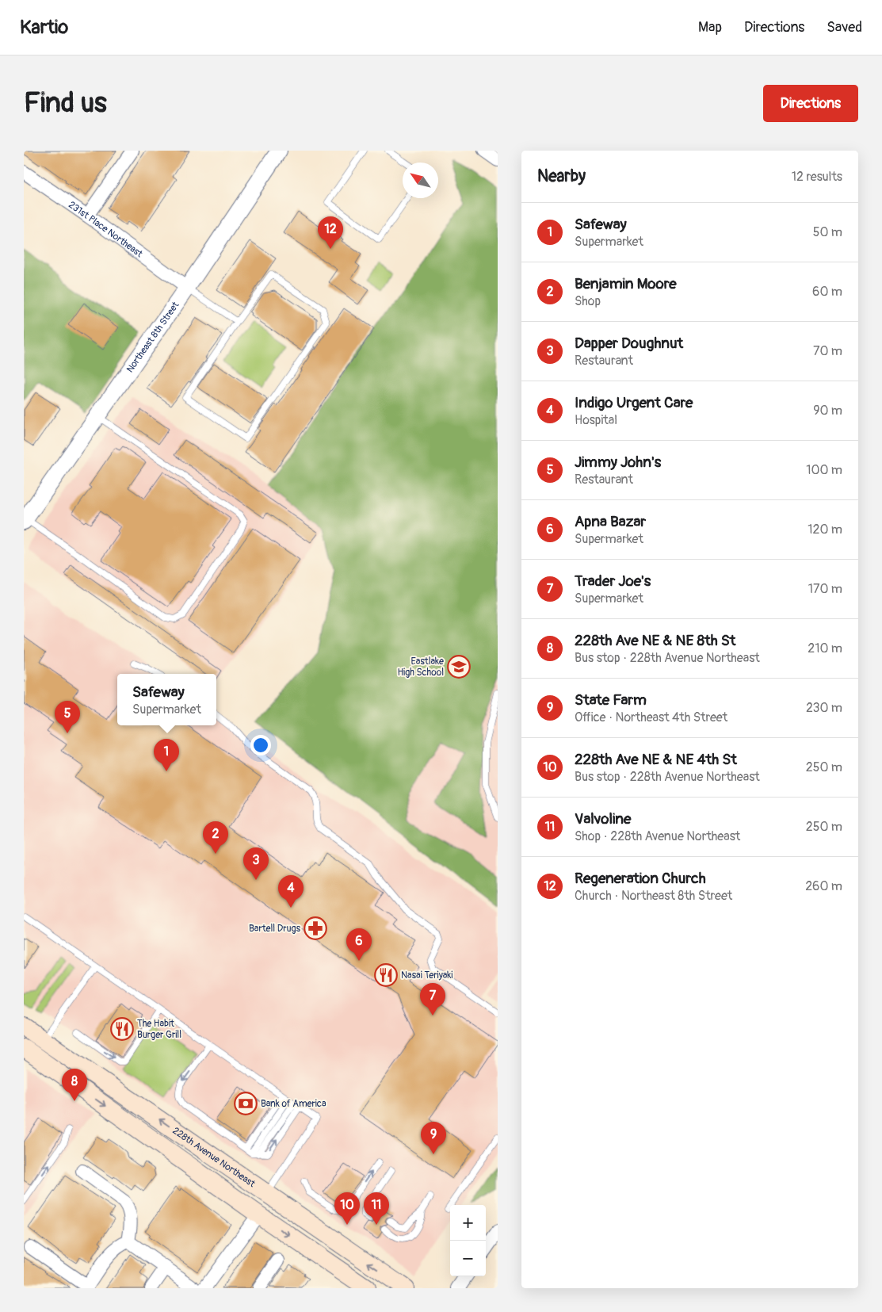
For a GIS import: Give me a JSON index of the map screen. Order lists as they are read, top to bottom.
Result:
{
  "streets": {
    "main road": ["228th Avenue Northeast"],
    "street": ["231st Place Northeast", "Northeast 8th Street"]
  },
  "crossings": [
    ["231st Place Northeast", "Northeast 8th Street"]
  ],
  "places": {
    "school or university": ["Eastlake High School"],
    "pharmacy": ["Bartell Drugs"],
    "restaurant": ["Nasai Teriyaki", "The Habit Burger Grill"],
    "bank": ["Bank of America"]
  },
  "north": "top left",
  "page": {
    "header": "Kartio",
    "nav": ["Map", "Directions", "Saved"],
    "buttons": "Directions",
    "title": "Find us",
    "heading": ["Nearby", "12 results"],
    "list": [
      {
        "mark": "1",
        "name": "Safeway",
        "note": "Supermarket",
        "value": "50 m"
      },
      {
        "mark": "2",
        "name": "Benjamin Moore",
        "note": "Shop",
        "value": "60 m"
      },
      {
        "mark": "3",
        "name": "Dapper Doughnut",
        "note": "Restaurant",
        "value": "70 m"
      },
      {
        "mark": "4",
        "name": "Indigo Urgent Care",
        "note": "Hospital",
        "value": "90 m"
      },
      {
        "mark": "5",
        "name": "Jimmy John's",
        "note": "Restaurant",
        "value": "100 m"
      },
      {
        "mark": "6",
        "name": "Apna Bazar",
        "note": "Supermarket",
        "value": "120 m"
      },
      {
        "mark": "7",
        "name": "Trader Joe's",
        "note": "Supermarket",
        "value": "170 m"
      },
      {
        "mark": "8",
        "name": "228th Ave NE & NE 8th St",
        "note": "Bus stop · 228th Avenue Northeast",
        "value": "210 m"
      },
      {
        "mark": "9",
        "name": "State Farm",
        "note": "Office · Northeast 4th Street",
        "value": "230 m"
      },
      {
        "mark": "10",
        "name": "228th Ave NE & NE 4th St",
        "note": "Bus stop · 228th Avenue Northeast",
        "value": "250 m"
      },
      {
        "mark": "11",
        "name": "Valvoline",
        "note": "Shop · 228th Avenue Northeast",
        "value": "250 m"
      },
      {
        "mark": "12",
        "name": "Regeneration Church",
        "note": "Church · Northeast 8th Street",
        "value": "260 m"
      }
    ],
    "pins": [
      "12",
      "5",
      "1",
      "2",
      "3",
      "4",
      "6",
      "7",
      "8",
      "9",
      "10",
      "11"
    ],
    "popup": ["Safeway", "Supermarket"],
    "map_buttons": ["+", "−"]
  }
}
